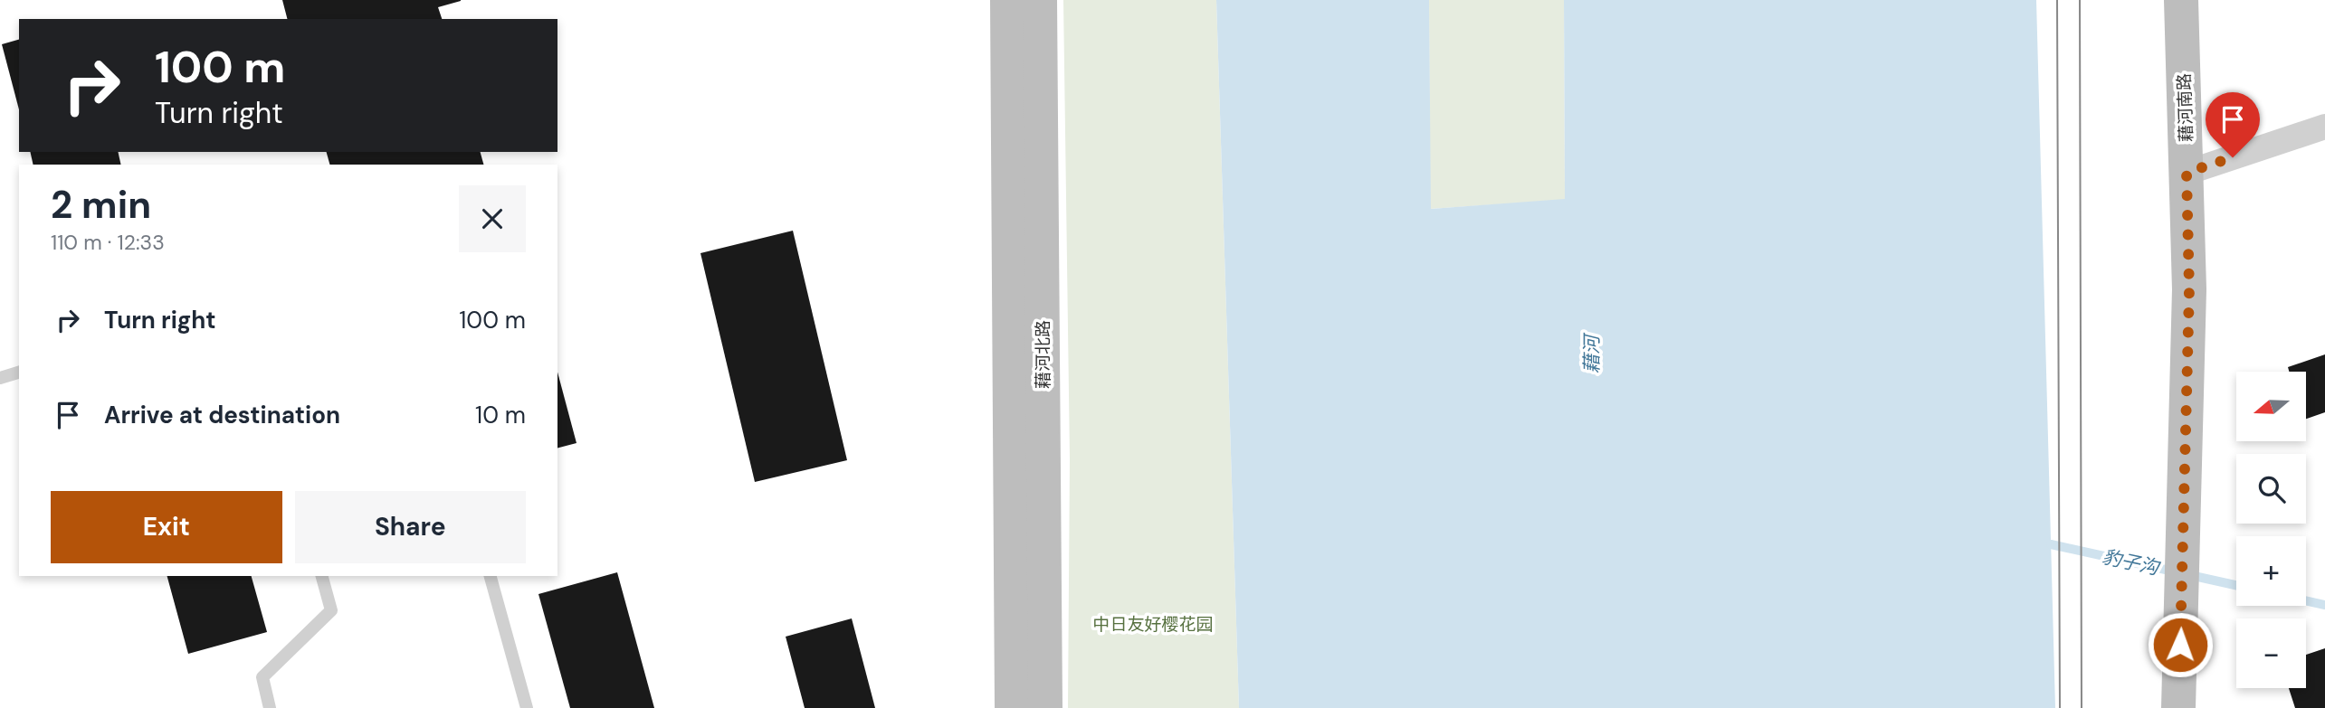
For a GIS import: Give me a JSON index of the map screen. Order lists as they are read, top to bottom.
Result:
{
  "streets": {
    "main road": ["藉河南路", "藉河北路"]
  },
  "water": ["藉河", "豹子沟"],
  "parks": ["中日友好樱花园"],
  "north": "left",
  "page": {
    "turn": ["100 m", "Turn right"],
    "heading": ["2 min", "110 m · 12:33"],
    "list": [
      {
        "name": "Turn right",
        "value": "100 m"
      },
      {
        "name": "Arrive at destination",
        "value": "10 m"
      }
    ],
    "map_buttons": ["+", "−"],
    "buttons": ["Exit", "Share"]
  }
}
